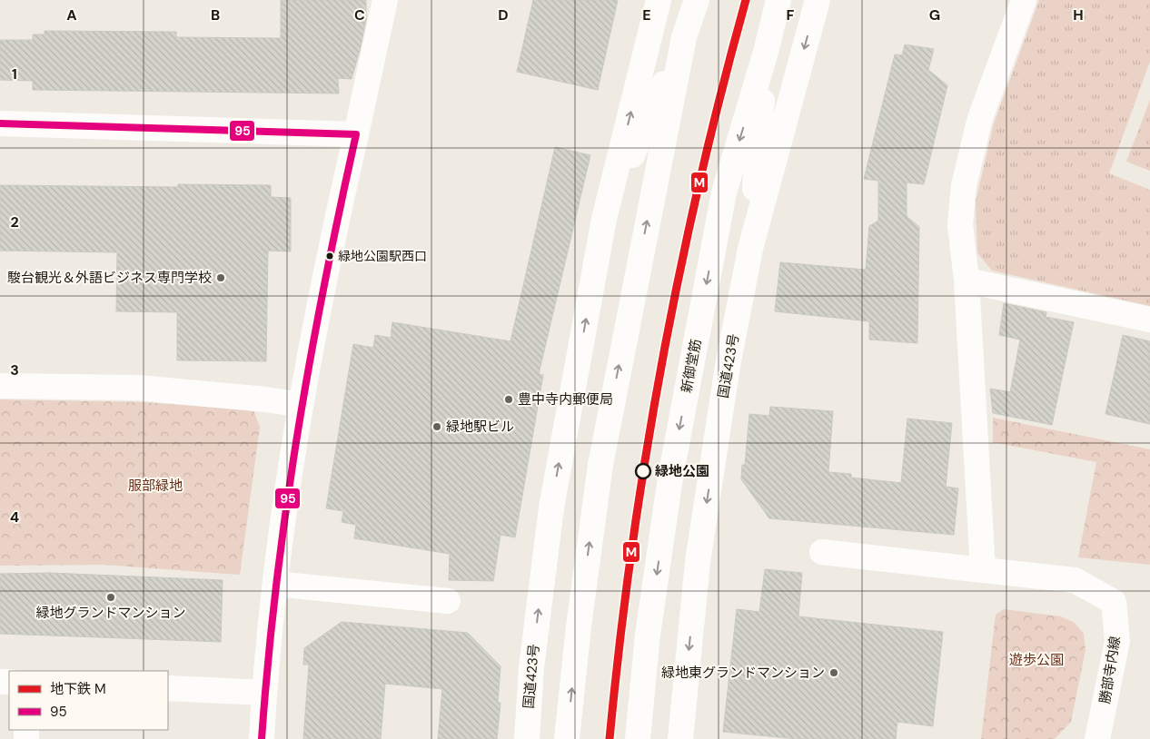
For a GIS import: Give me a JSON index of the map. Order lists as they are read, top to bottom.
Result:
{
  "streets": {
    "main road": ["新御堂筋", "国道423号", "勝部寺内線"]
  },
  "parks": ["服部緑地", "遊歩公園"],
  "places": [
    "緑地公園駅西口",
    "駿台観光＆外語ビジネス専門学校",
    "豊中寺内郵便局",
    "緑地駅ビル",
    "緑地公園",
    "緑地グランドマンション",
    "緑地東グランドマンション"
  ],
  "lines": ["metro line M", "transit line 95"],
  "legend": ["地下鉄 M", "95"],
  "grid": {
    "columns": [
      "A",
      "B",
      "C",
      "D",
      "E",
      "F",
      "G",
      "H"
    ],
    "rows": [
      "1",
      "2",
      "3",
      "4"
    ]
  }
}
